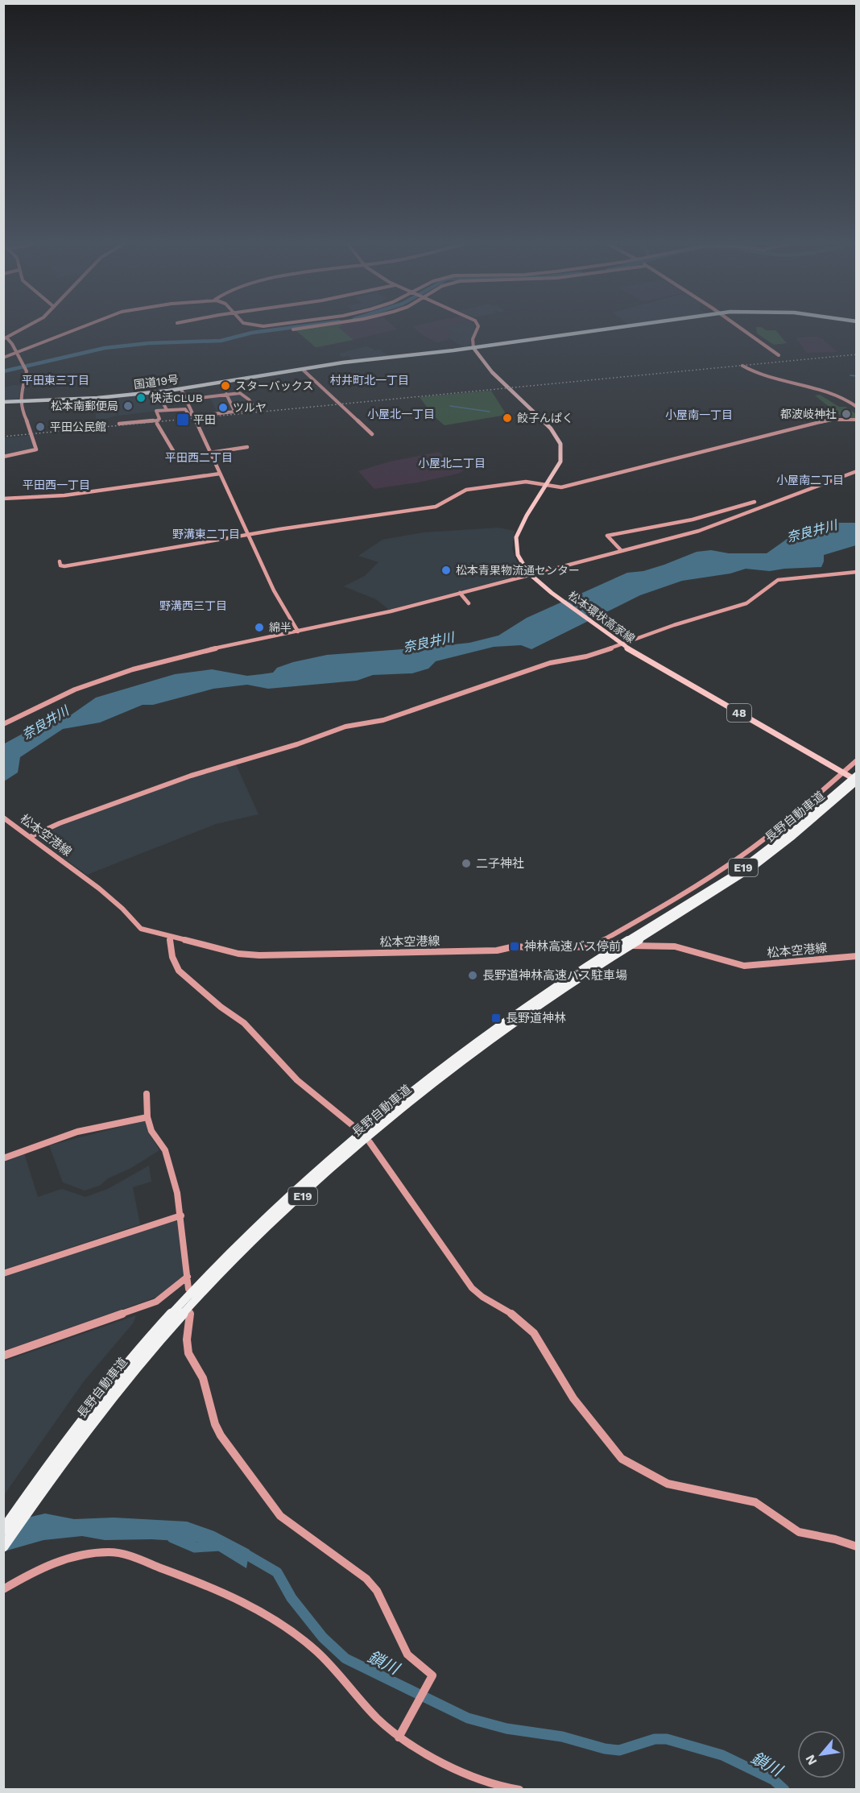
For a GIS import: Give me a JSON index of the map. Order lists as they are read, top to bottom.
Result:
{
  "streets": {
    "highway": ["国道19号", "長野自動車道", "E19"],
    "main road": ["松本環状高家線", "48"],
    "street": ["松本空港線"]
  },
  "crossings": [
    ["国道19号", "松本環状高家線"],
    ["松本環状高家線", "長野自動車道"]
  ],
  "districts": [
    "平田東三丁目",
    "村井町北一丁目",
    "小屋北一丁目",
    "小屋南一丁目",
    "平田西二丁目",
    "小屋北二丁目",
    "小屋南二丁目",
    "平田西一丁目",
    "野溝東二丁目",
    "野溝西三丁目"
  ],
  "water": ["奈良井川", "鎖川"],
  "places": {
    "other": [
      "スターバックス",
      "快活CLUB",
      "松本南郵便局",
      "ツルヤ",
      "都波岐神社",
      "餃子んぱく",
      "平田公民館",
      "松本青果物流通センター",
      "綿半",
      "二子神社",
      "長野道神林高速バス駐車場"
    ],
    "transit": ["平田", "神林高速バス停前", "長野道神林"]
  },
  "north": "bottom left"
}
